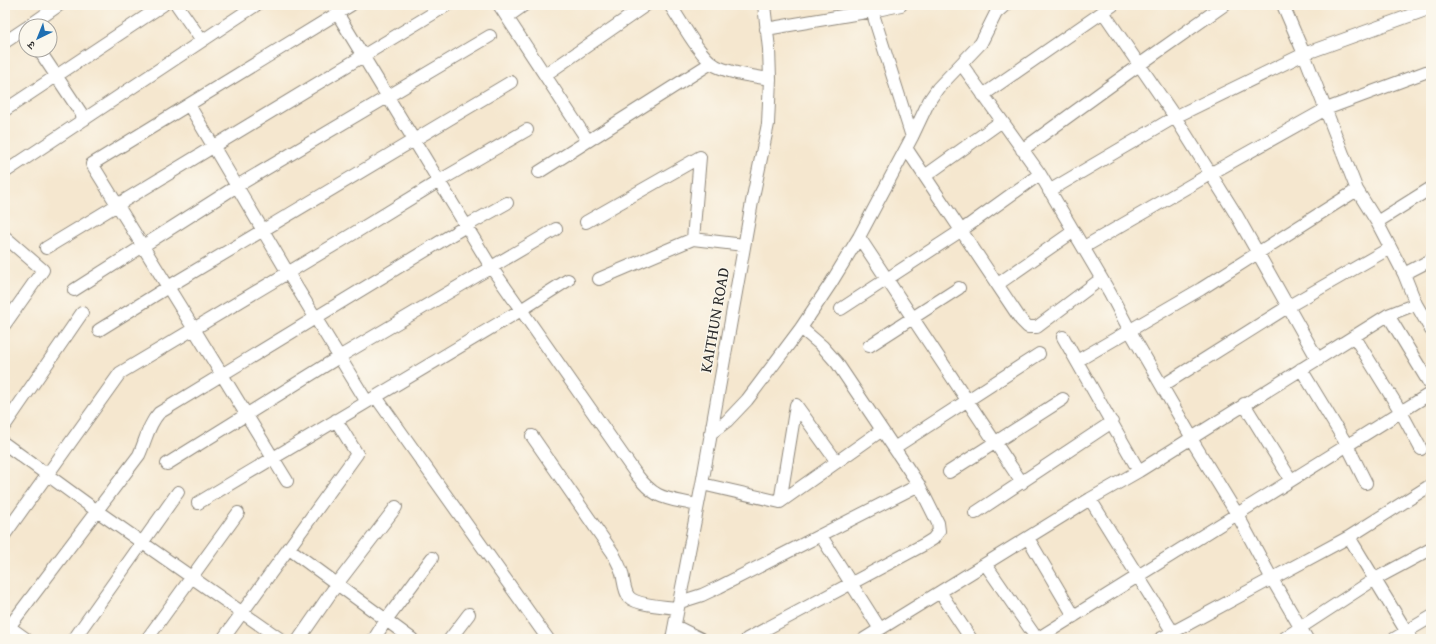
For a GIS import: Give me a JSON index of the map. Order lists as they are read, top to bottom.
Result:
{
  "streets": {
    "street": ["KAITHUN ROAD"]
  },
  "north": "bottom left"
}
